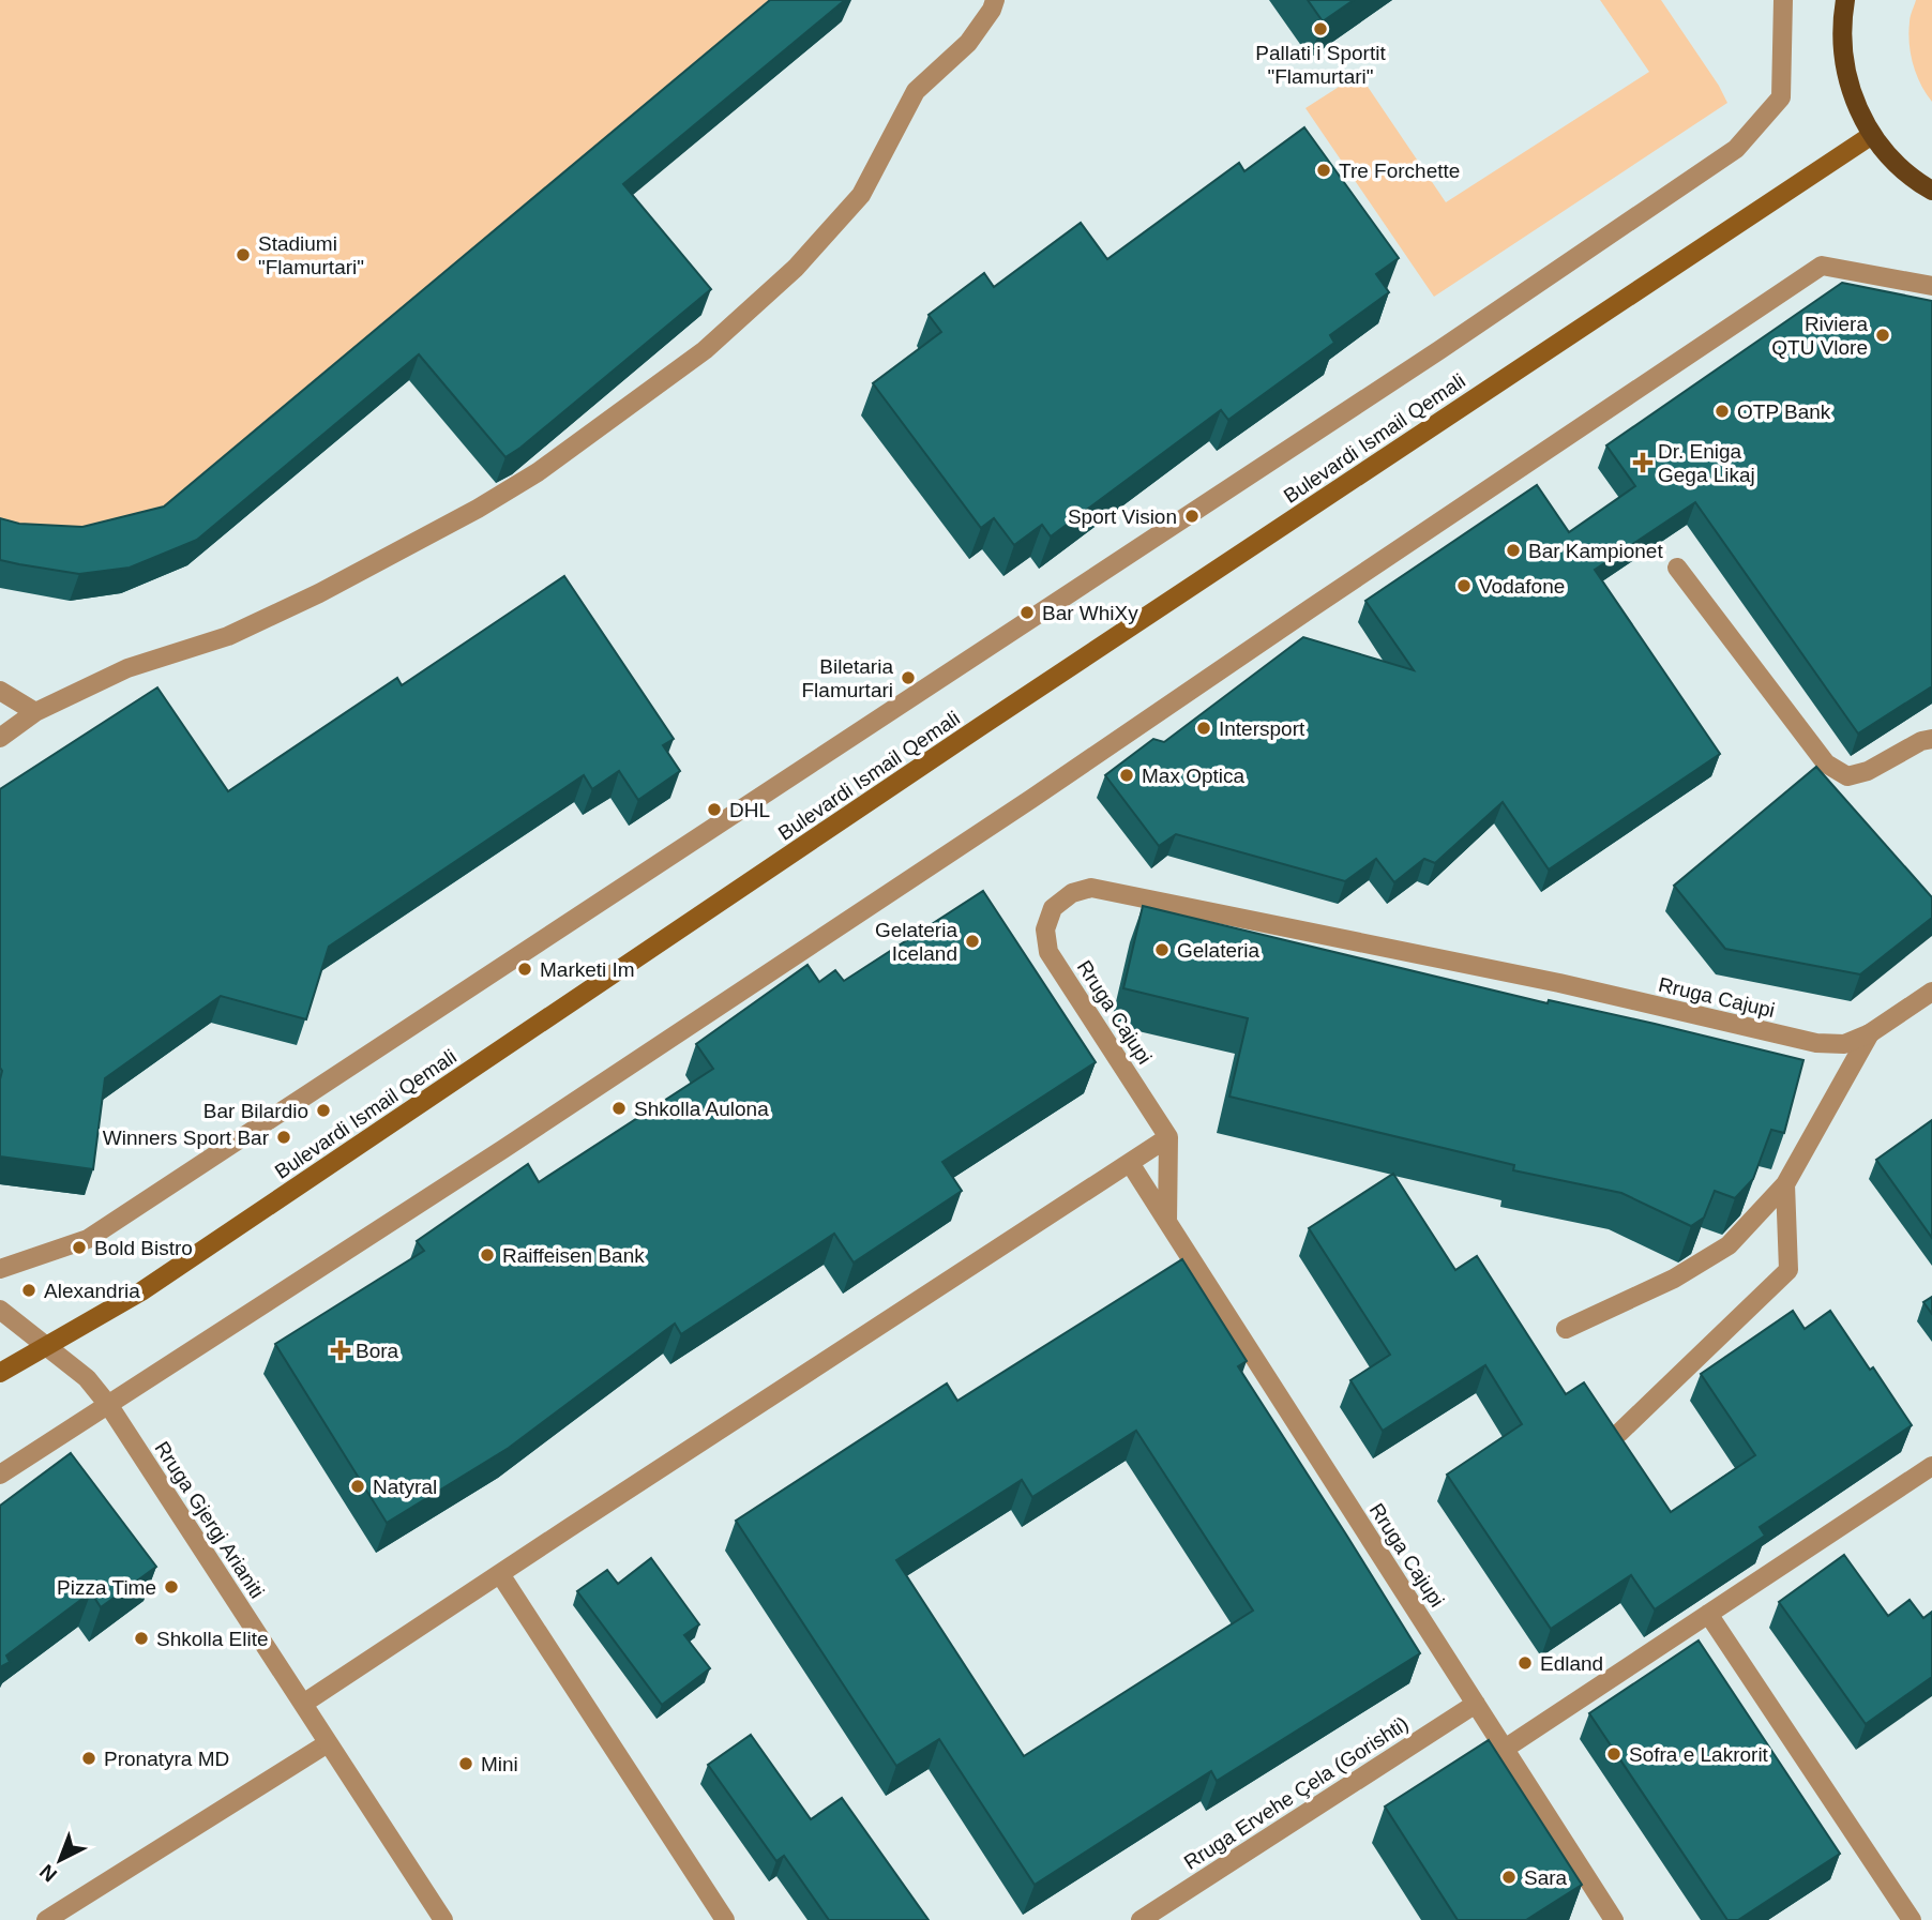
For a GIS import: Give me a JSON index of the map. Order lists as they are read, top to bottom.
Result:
{
  "streets": {
    "main road": ["Bulevardi Ismail Qemali"],
    "street": ["Rruga Cajupi", "Rruga Gjergj Arianiti", "Rruga Ervehe Çela (Gorishti)"]
  },
  "crossings": [
    ["Bulevardi Ismail Qemali", "Rruga Gjergj Arianiti"],
    ["Rruga Cajupi", "Rruga Ervehe Çela (Gorishti)"]
  ],
  "places": {
    "other": [
      "Pallati i Sportit \"Flamurtari\"",
      "Tre Forchette",
      "Stadiumi \"Flamurtari\"",
      "Riviera QTU Vlore",
      "OTP Bank",
      "Sport Vision",
      "Bar Kampionet",
      "Vodafone",
      "Bar WhiXy",
      "Biletaria Flamurtari",
      "Intersport",
      "Max Optica",
      "DHL",
      "Gelateria Iceland",
      "Gelateria",
      "Marketi Im",
      "Shkolla Aulona",
      "Bar Bilardio",
      "Winners Sport Bar",
      "Bold Bistro",
      "Raiffeisen Bank",
      "Alexandria",
      "Natyral",
      "Pizza Time",
      "Shkolla Elite",
      "Edland",
      "Sofra e Lakrorit",
      "Pronatyra MD",
      "Mini",
      "Sara"
    ],
    "health": ["Dr. Eniga Gega Likaj", "Bora"]
  },
  "north": "bottom left"
}
